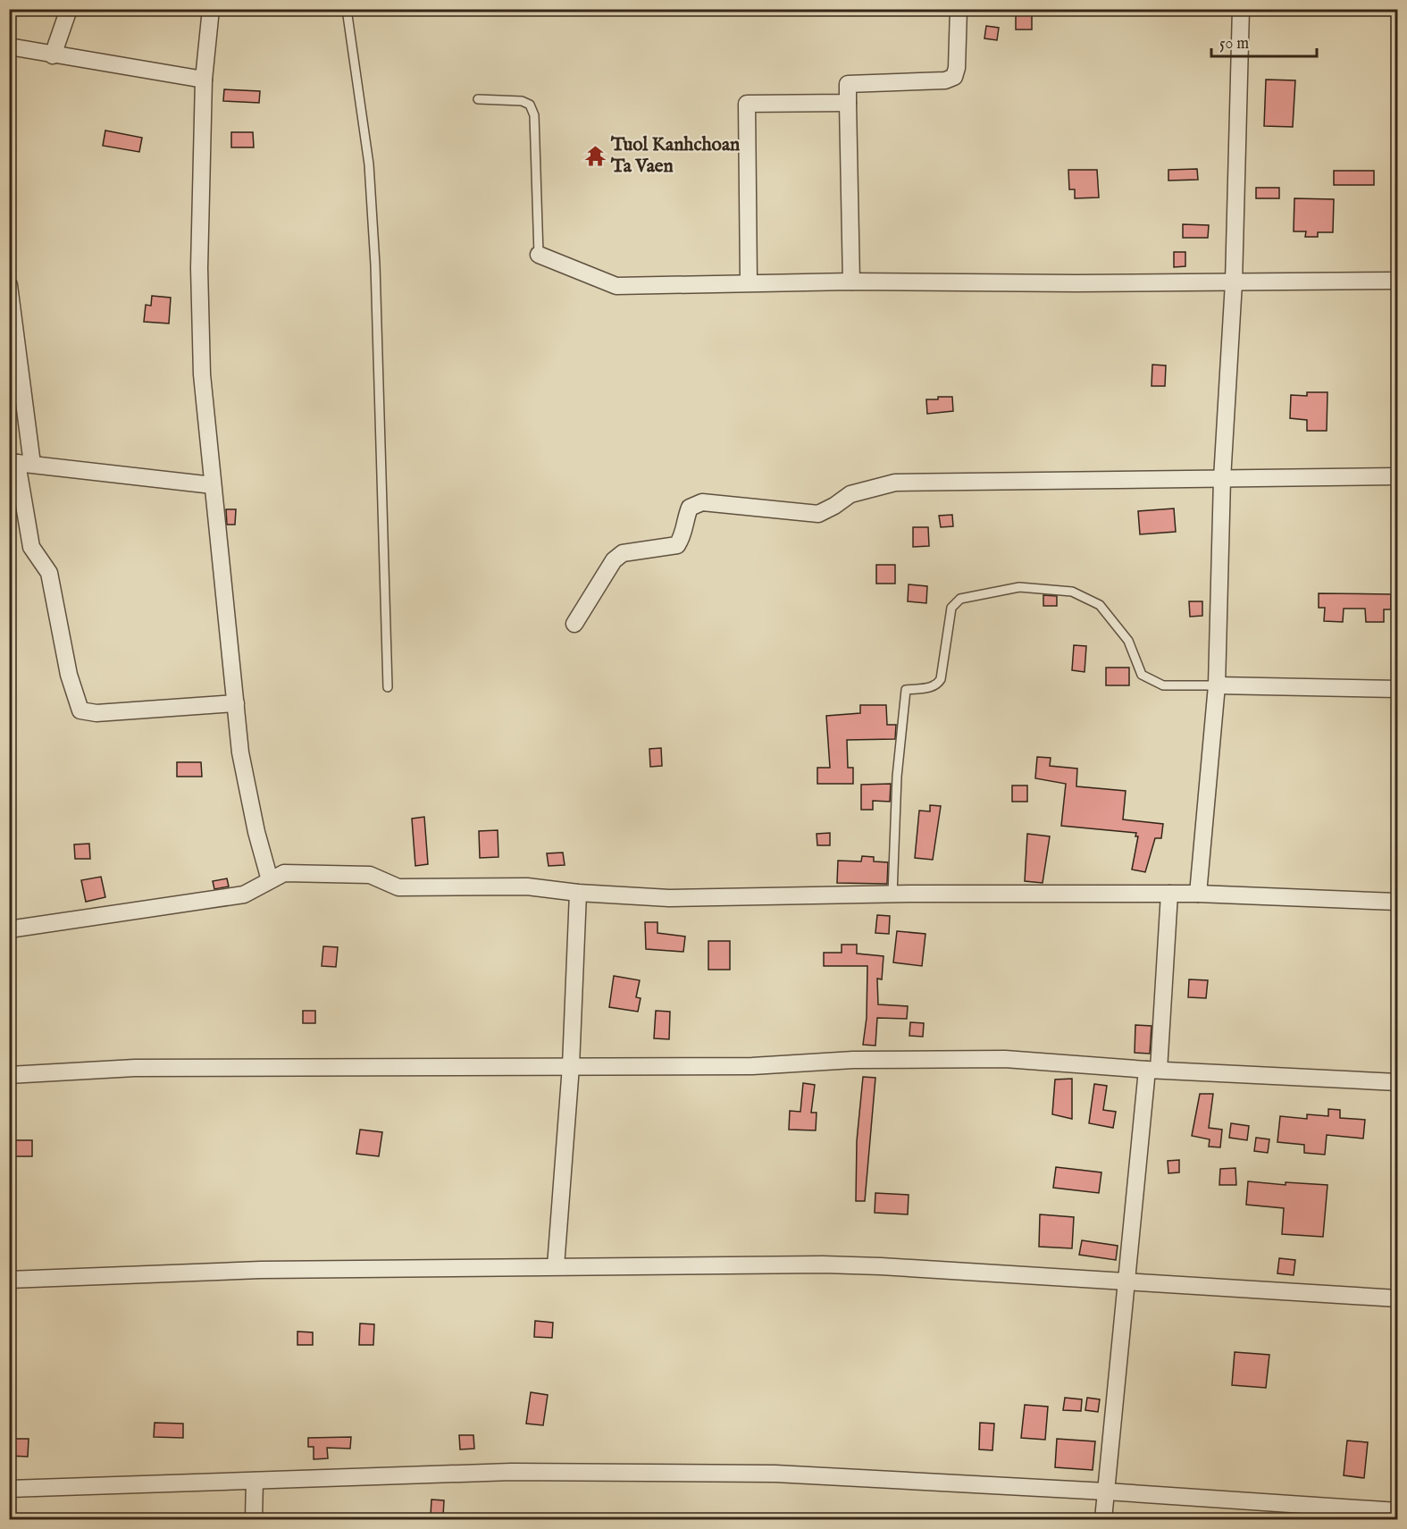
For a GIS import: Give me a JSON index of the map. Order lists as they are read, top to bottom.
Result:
{
  "places": {
    "temple": ["Tuol Kanhchoan Ta Vaen"]
  },
  "scale_bar": "50 m"
}
